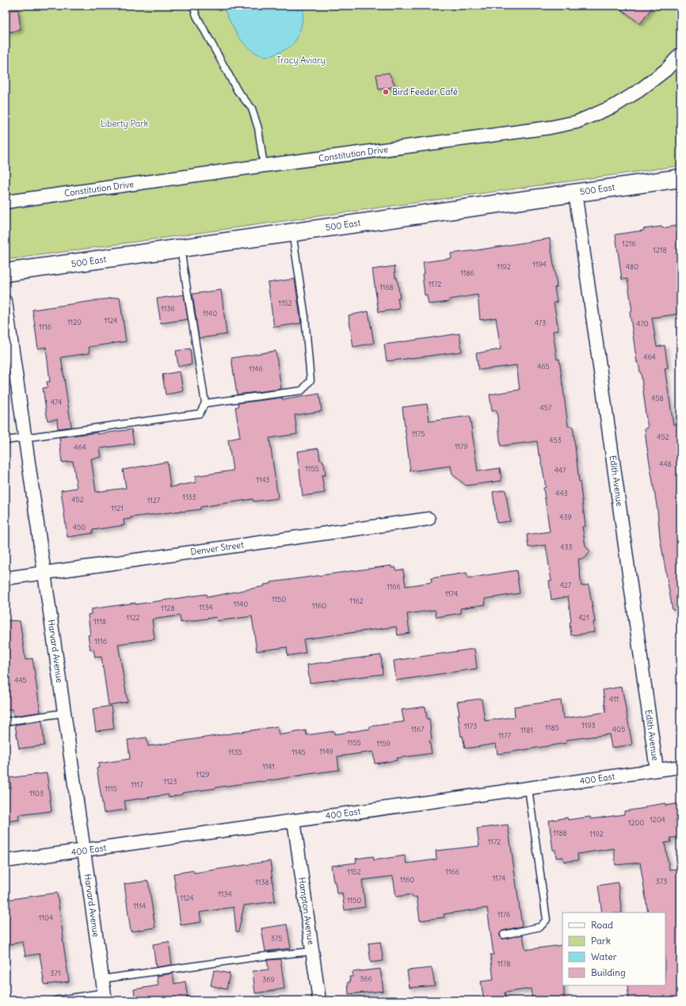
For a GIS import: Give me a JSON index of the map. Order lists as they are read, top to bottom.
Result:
{
  "streets": {
    "street": [
      "Constitution Drive",
      "500 East",
      "Edith Avenue",
      "Denver Street",
      "Harvard Avenue",
      "400 East",
      "Hampton Avenue"
    ]
  },
  "crossings": [
    ["500 East", "Edith Avenue"],
    ["Edith Avenue", "400 East"],
    ["Denver Street", "Harvard Avenue"],
    ["Harvard Avenue", "400 East"],
    ["400 East", "Hampton Avenue"]
  ],
  "parks": ["Tracy Aviary", "Liberty Park"],
  "places": ["Bird Feeder Café"],
  "house_numbers": [
    "1216",
    "1218",
    "1194",
    "1192",
    "480",
    "1186",
    "1172",
    "1168",
    "1152",
    "1136",
    "1140",
    "1124",
    "1120",
    "473",
    "470",
    "1116",
    "464",
    "465",
    "1146",
    "458",
    "474",
    "457",
    "1175",
    "452",
    "453",
    "1179",
    "464",
    "448",
    "1155",
    "447",
    "1143",
    "443",
    "1133",
    "452",
    "1127",
    "1121",
    "439",
    "450",
    "433",
    "427",
    "1166",
    "1174",
    "1150",
    "1162",
    "1140",
    "1160",
    "1134",
    "1128",
    "1122",
    "421",
    "1118",
    "1116",
    "445",
    "411",
    "1193",
    "1173",
    "1185",
    "1167",
    "405",
    "1181",
    "1177",
    "1155",
    "1159",
    "1149",
    "1135",
    "1145",
    "1141",
    "1129",
    "1123",
    "1117",
    "1115",
    "1103",
    "1204",
    "1200",
    "1188",
    "1192",
    "1172",
    "1152",
    "1166",
    "1174",
    "1160",
    "373",
    "1138",
    "1134",
    "1124",
    "1150",
    "1114",
    "1176",
    "1104",
    "375",
    "1178",
    "371",
    "366",
    "369"
  ],
  "legend": [
    "Road",
    "Park",
    "Water",
    "Building"
  ]
}
